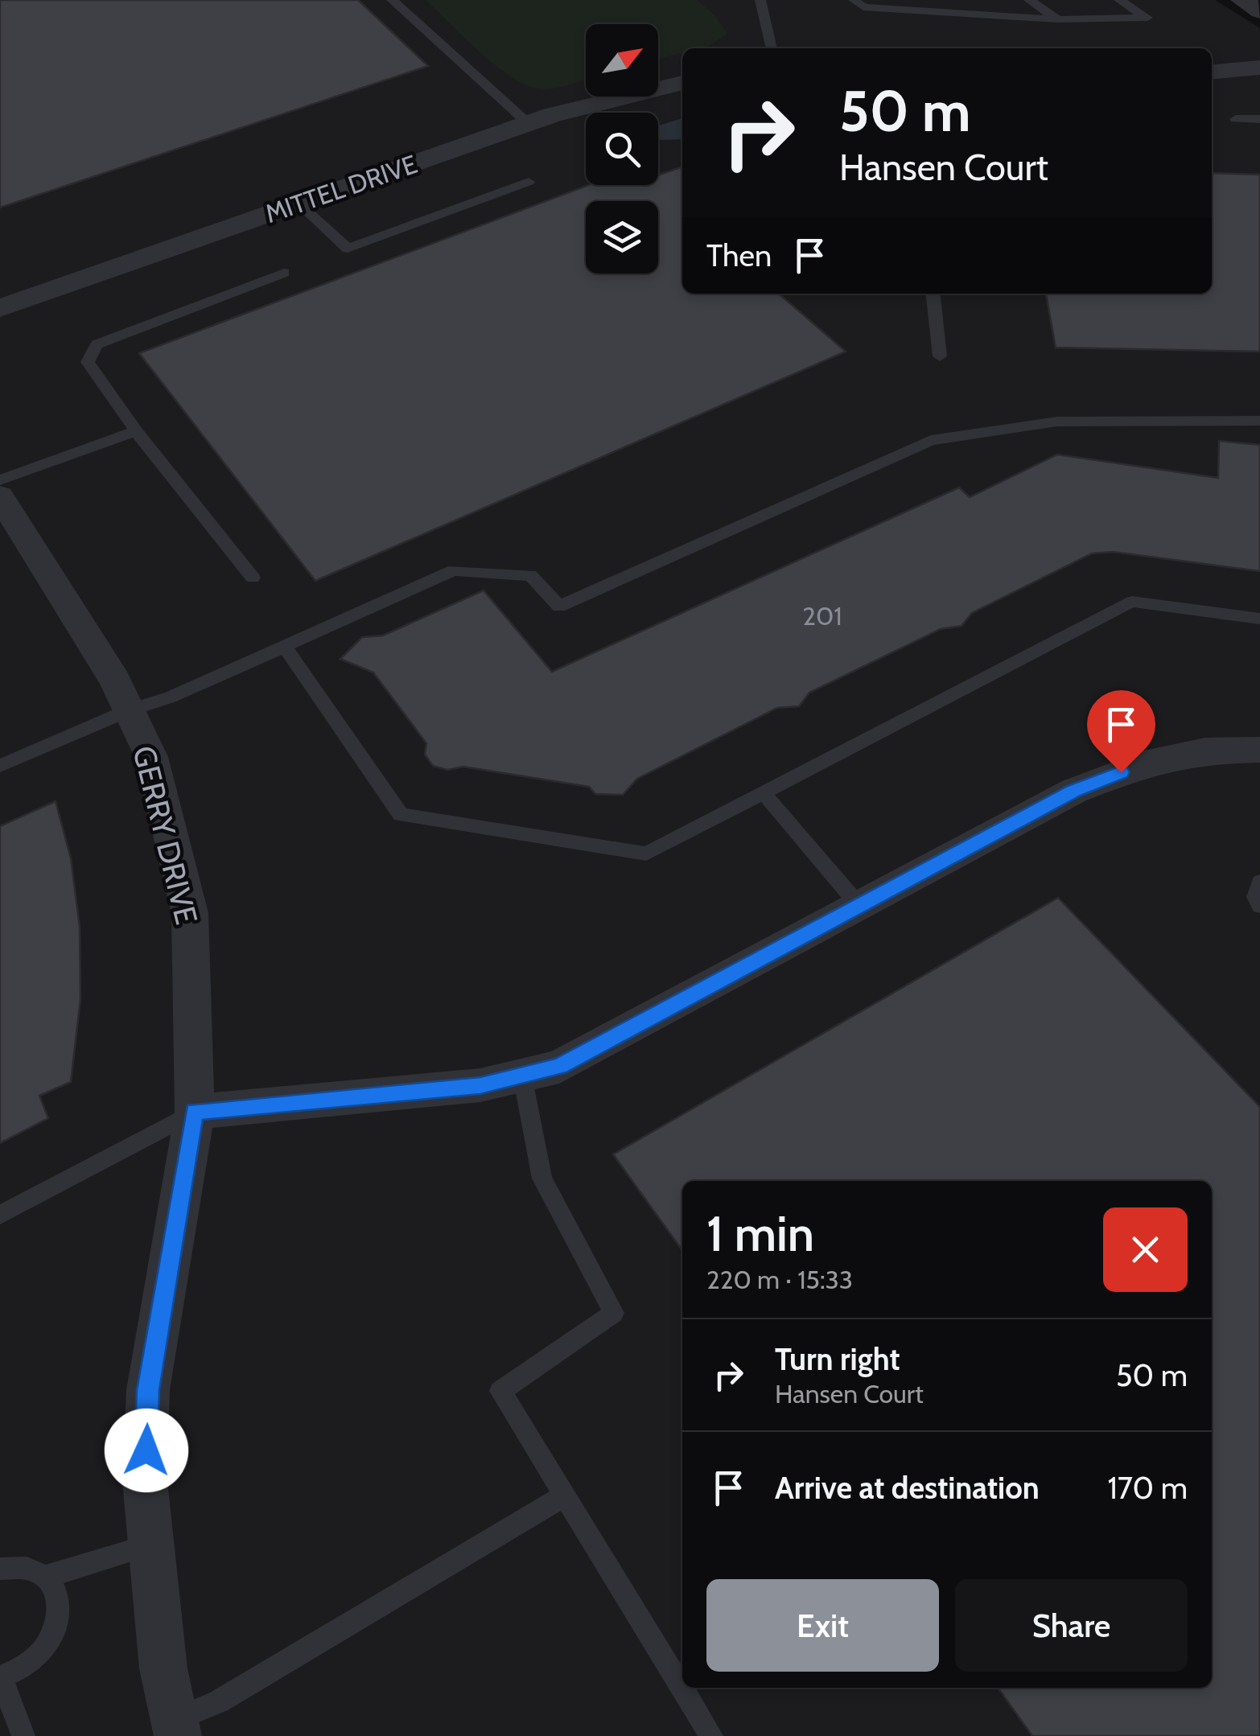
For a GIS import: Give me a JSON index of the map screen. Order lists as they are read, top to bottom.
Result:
{
  "streets": {
    "street": ["MITTEL DRIVE", "GERRY DRIVE"]
  },
  "house_numbers": ["201"],
  "north": "top right",
  "page": {
    "turn": ["50 m", "Hansen Court"],
    "then": "Then",
    "heading": ["1 min", "220 m · 15:33"],
    "list": [
      {
        "name": "Turn right",
        "note": "Hansen Court",
        "value": "50 m"
      },
      {
        "name": "Arrive at destination",
        "value": "170 m"
      }
    ],
    "buttons": ["Exit", "Share"]
  }
}
